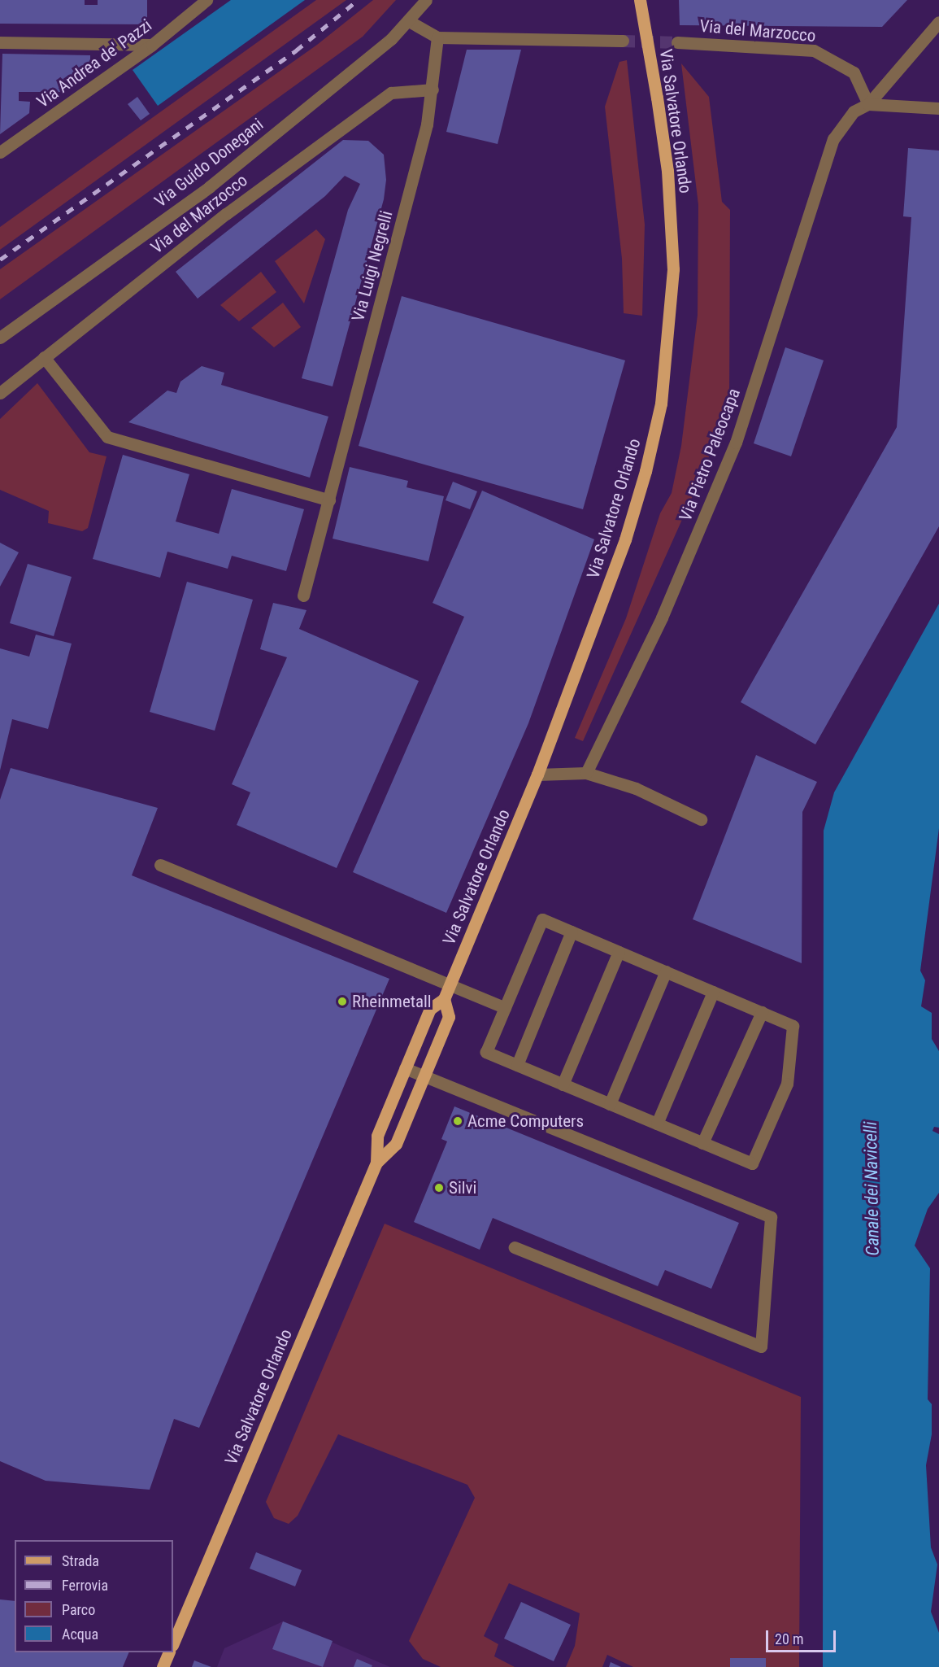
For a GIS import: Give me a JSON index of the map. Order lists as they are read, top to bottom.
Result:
{
  "streets": {
    "main road": ["Via Salvatore Orlando"],
    "street": [
      "Via del Marzocco",
      "Via Andrea de' Pazzi",
      "Via Guido Donegani",
      "Via Luigi Negrelli",
      "Via Pietro Paleocapa"
    ]
  },
  "crossings": [
    ["Via del Marzocco", "Via Luigi Negrelli"],
    ["Via del Marzocco", "Via Pietro Paleocapa"]
  ],
  "water": ["Canale dei Navicelli"],
  "places": ["Rheinmetall", "Acme Computers", "Silvi"],
  "legend": [
    "Strada",
    "Ferrovia",
    "Parco",
    "Acqua"
  ],
  "scale_bar": "20 m"
}
